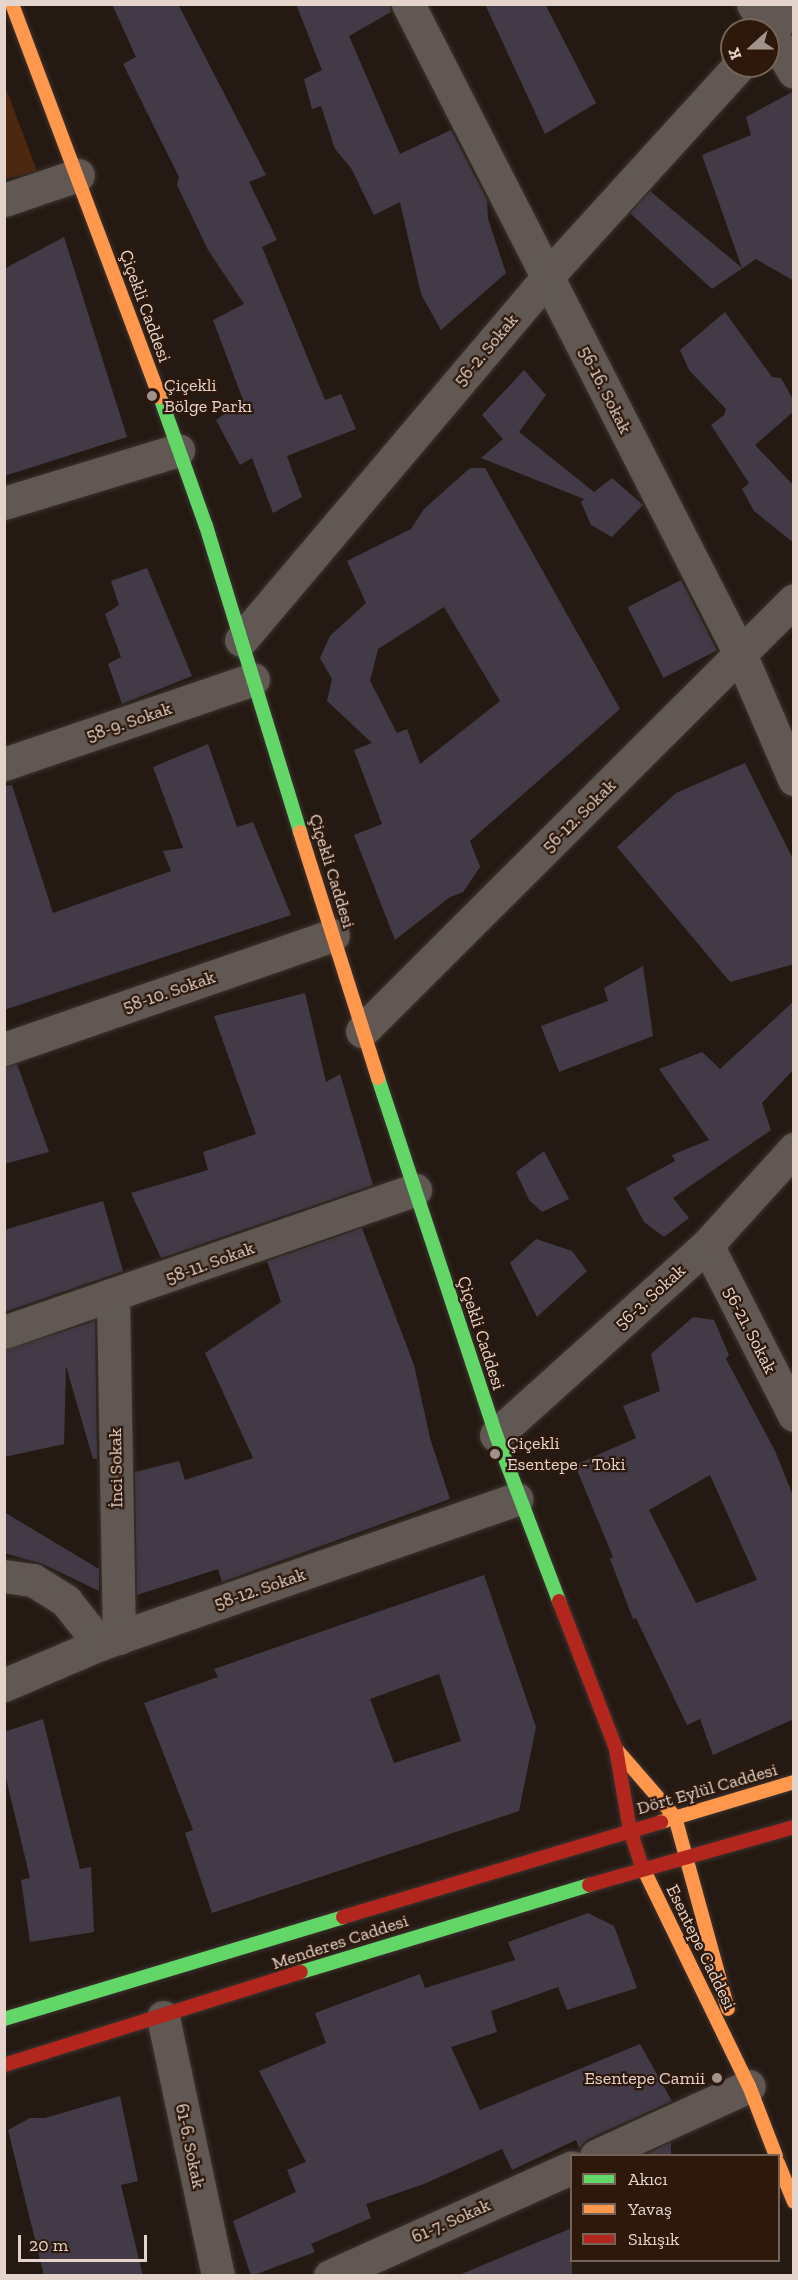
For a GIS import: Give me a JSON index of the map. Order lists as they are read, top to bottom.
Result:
{
  "streets": {
    "street": [
      "Çiçekli Caddesi",
      "56-2. Sokak",
      "56-16. Sokak",
      "58-9. Sokak",
      "56-12. Sokak",
      "58-10. Sokak",
      "58-11. Sokak",
      "56-3. Sokak",
      "56-21. Sokak",
      "İnci Sokak",
      "58-12. Sokak",
      "Dört Eylül Caddesi",
      "Menderes Caddesi",
      "Esentepe Caddesi",
      "61-6. Sokak",
      "61-7. Sokak"
    ]
  },
  "crossings": [
    ["Çiçekli Caddesi", "56-2. Sokak"],
    ["Çiçekli Caddesi", "58-9. Sokak"],
    ["Çiçekli Caddesi", "56-12. Sokak"],
    ["Çiçekli Caddesi", "58-10. Sokak"],
    ["Çiçekli Caddesi", "58-11. Sokak"],
    ["Çiçekli Caddesi", "56-3. Sokak"],
    ["Çiçekli Caddesi", "58-12. Sokak"],
    ["Çiçekli Caddesi", "Esentepe Caddesi"],
    ["56-2. Sokak", "56-16. Sokak"],
    ["56-16. Sokak", "56-12. Sokak"],
    ["58-11. Sokak", "İnci Sokak"],
    ["56-3. Sokak", "56-21. Sokak"],
    ["İnci Sokak", "58-12. Sokak"],
    ["Dört Eylül Caddesi", "Menderes Caddesi"],
    ["Dört Eylül Caddesi", "Esentepe Caddesi"],
    ["Menderes Caddesi", "Esentepe Caddesi"],
    ["Menderes Caddesi", "61-6. Sokak"]
  ],
  "places": ["Çiçekli Bölge Parkı", "Çiçekli Esentepe - Toki", "Esentepe Camii"],
  "legend": ["Akıcı", "Yavaş", "Sıkışık"],
  "scale_bar": "20 m",
  "north": "left"
}
